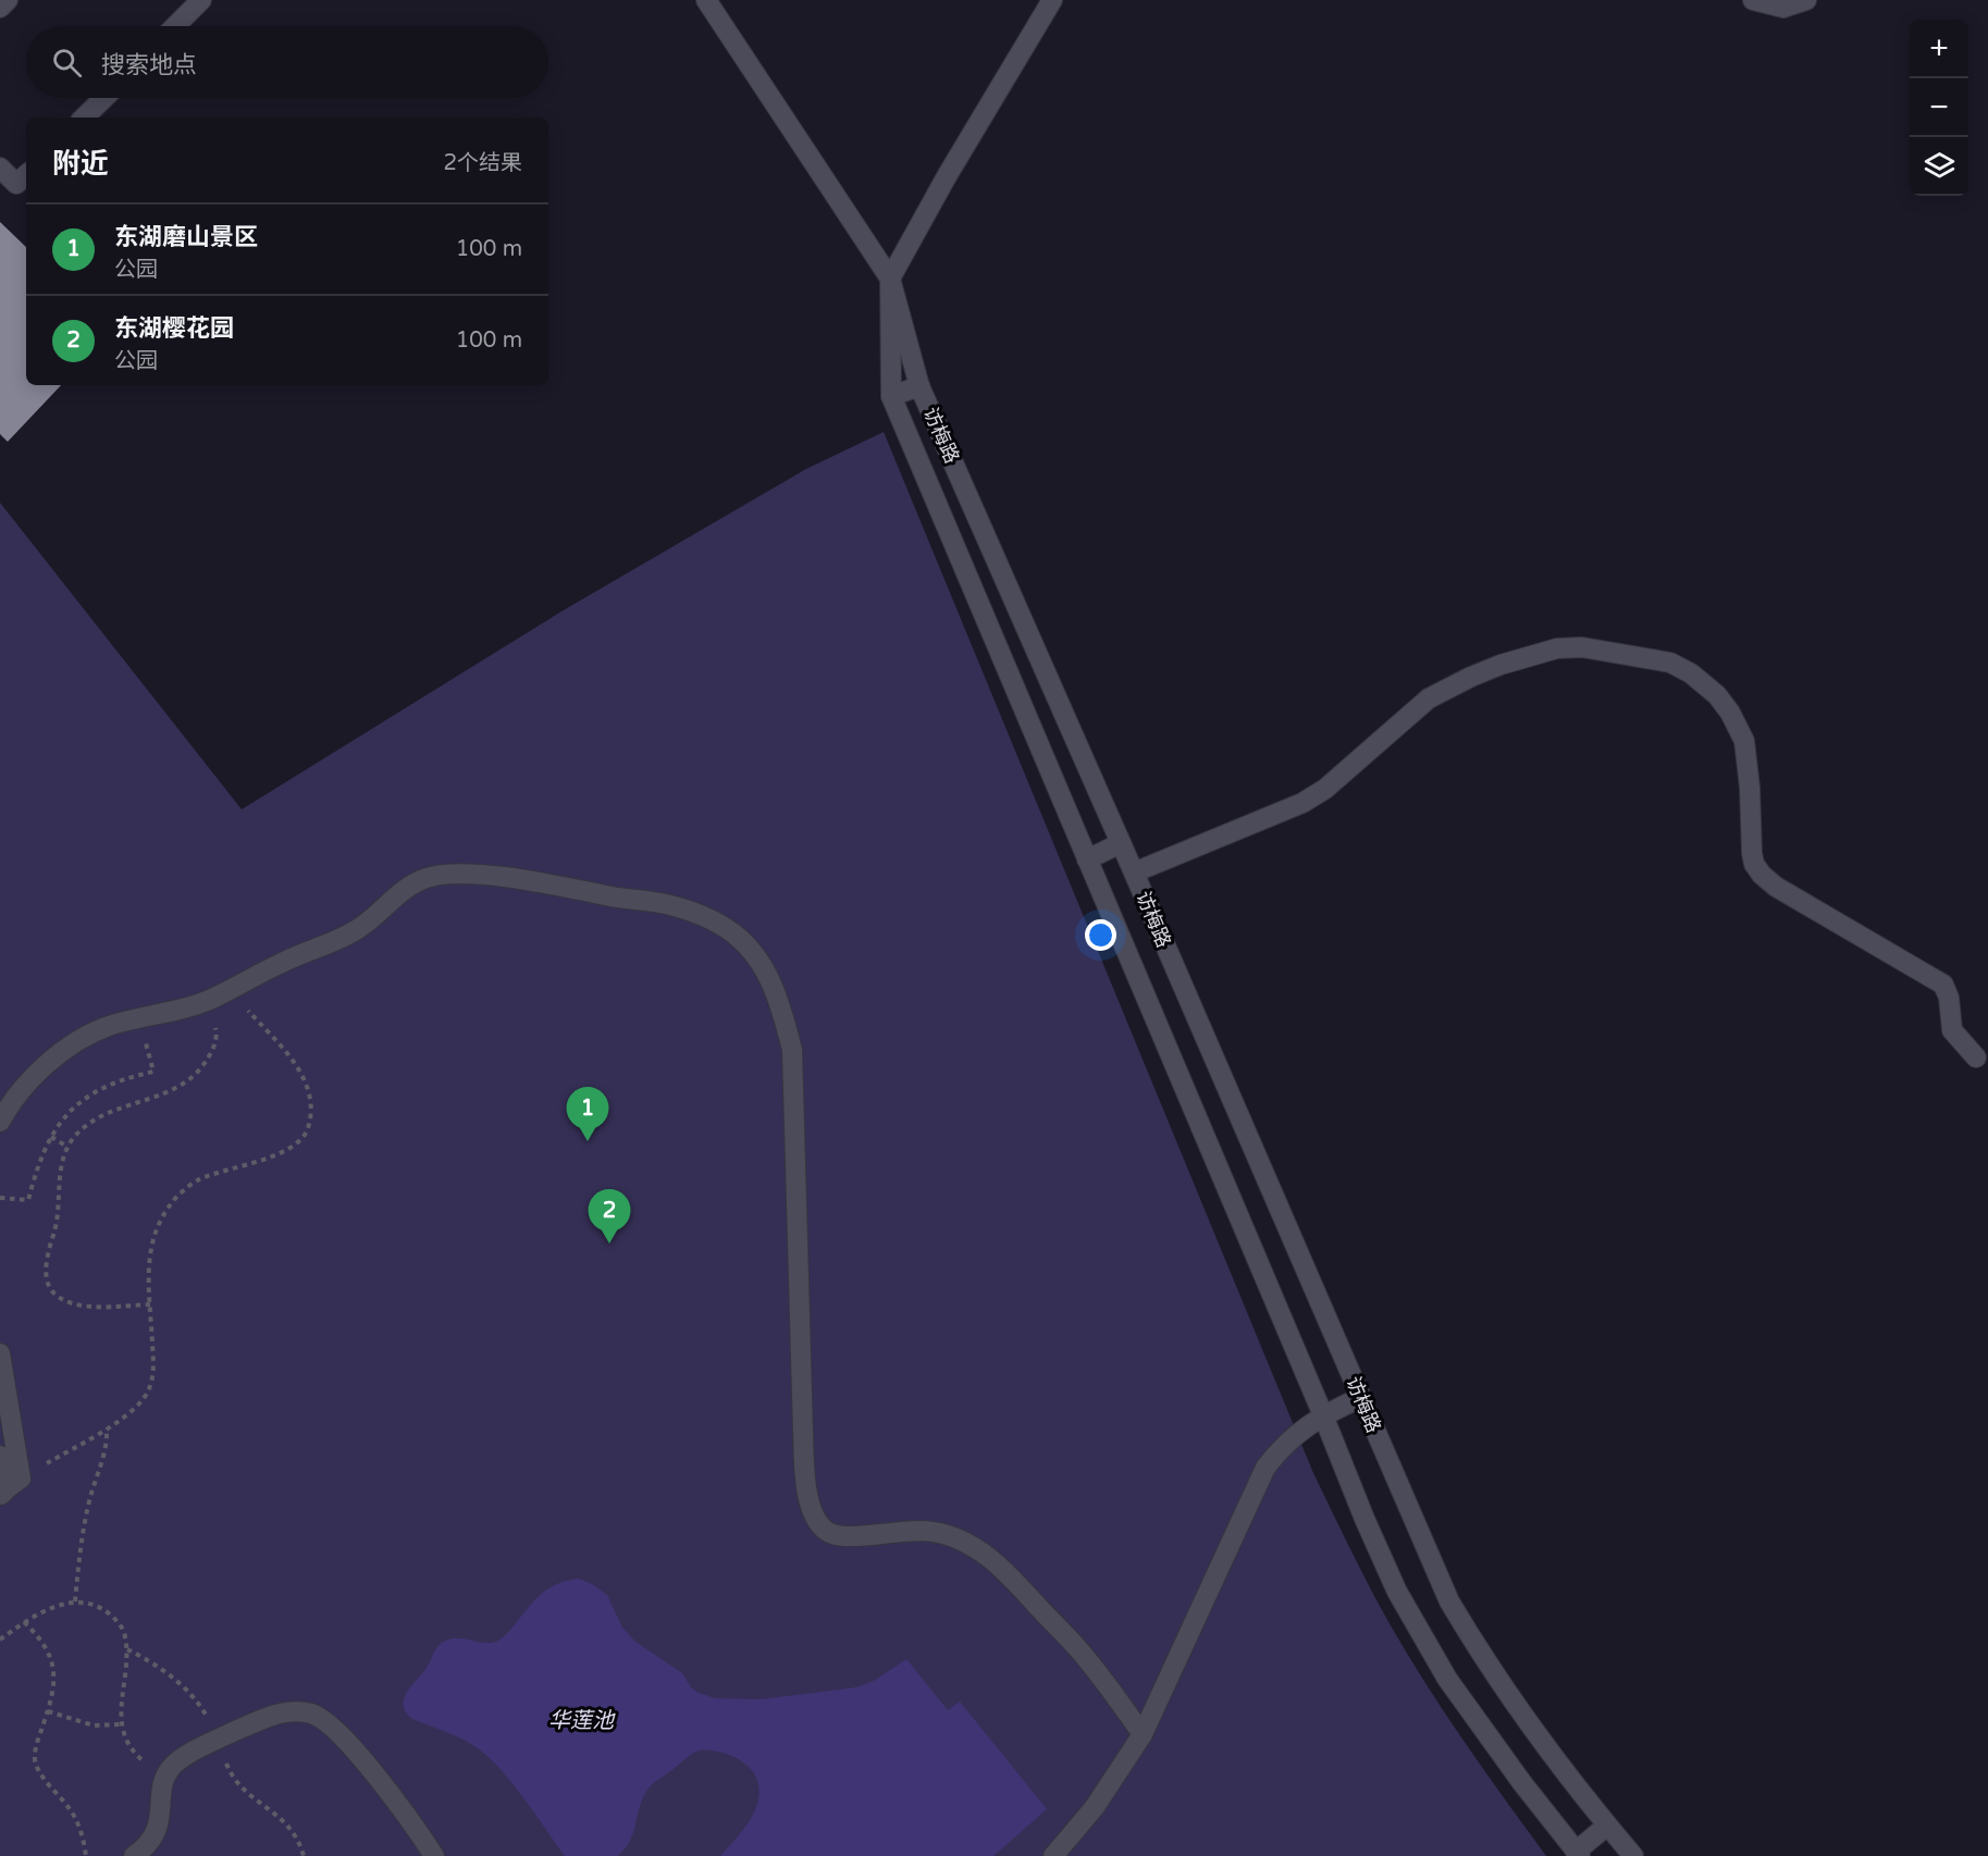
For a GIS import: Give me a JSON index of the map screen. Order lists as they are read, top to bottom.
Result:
{
  "streets": {
    "street": ["访梅路"]
  },
  "water": ["华莲池"],
  "page": {
    "map_buttons": ["+", "−"],
    "search": "搜索地点",
    "heading": ["附近", "2个结果"],
    "list": [
      {
        "mark": "1",
        "name": "东湖磨山景区",
        "note": "公园",
        "value": "100 m"
      },
      {
        "mark": "2",
        "name": "东湖樱花园",
        "note": "公园",
        "value": "100 m"
      }
    ],
    "pins": ["1", "2"]
  }
}
